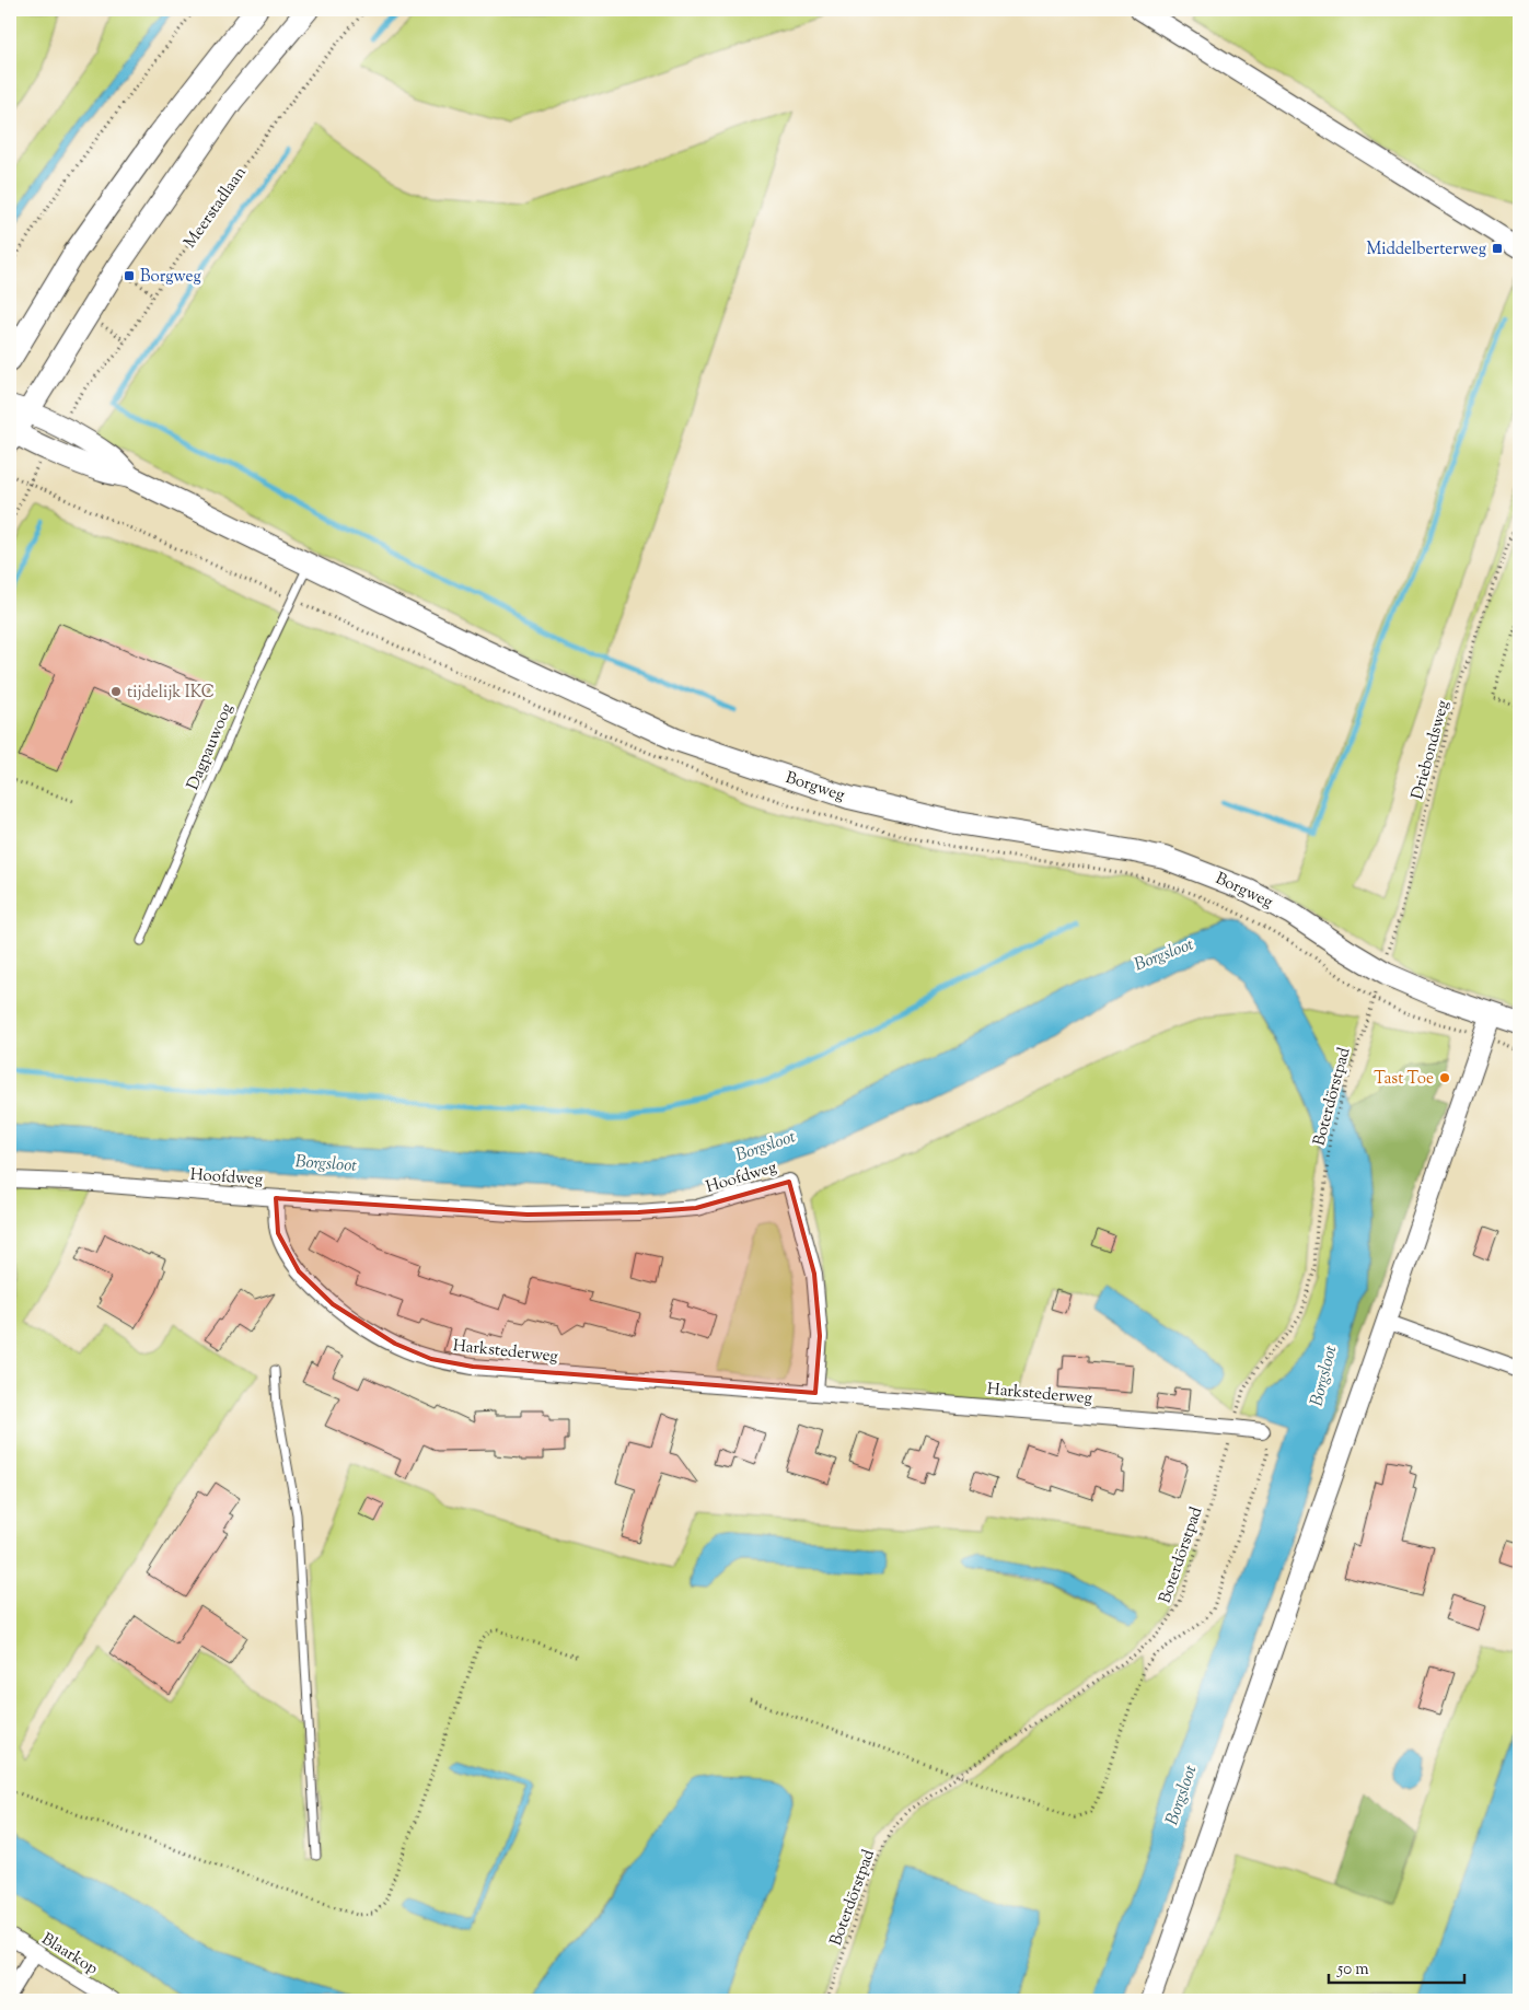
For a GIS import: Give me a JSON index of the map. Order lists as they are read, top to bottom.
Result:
{
  "streets": {
    "main road": ["Borgweg"],
    "street": ["Hoofdweg", "Harkstederweg", "Blaarkop"],
    "lane": ["Dagpauwoog"],
    "path": ["Meerstadlaan", "Driebondsweg", "Boterdörstpad"]
  },
  "crossings": [
    ["Meerstadlaan", "Borgweg"],
    ["Dagpauwoog", "Borgweg"],
    ["Driebondsweg", "Borgweg"],
    ["Driebondsweg", "Boterdörstpad"],
    ["Boterdörstpad", "Harkstederweg"],
    ["Hoofdweg", "Harkstederweg"]
  ],
  "water": ["Borgsloot"],
  "places": {
    "transit": ["Middelberterweg", "Borgweg"],
    "other": ["tijdelijk IKC", "Tast Toe"]
  },
  "scale_bar": "50 m"
}
